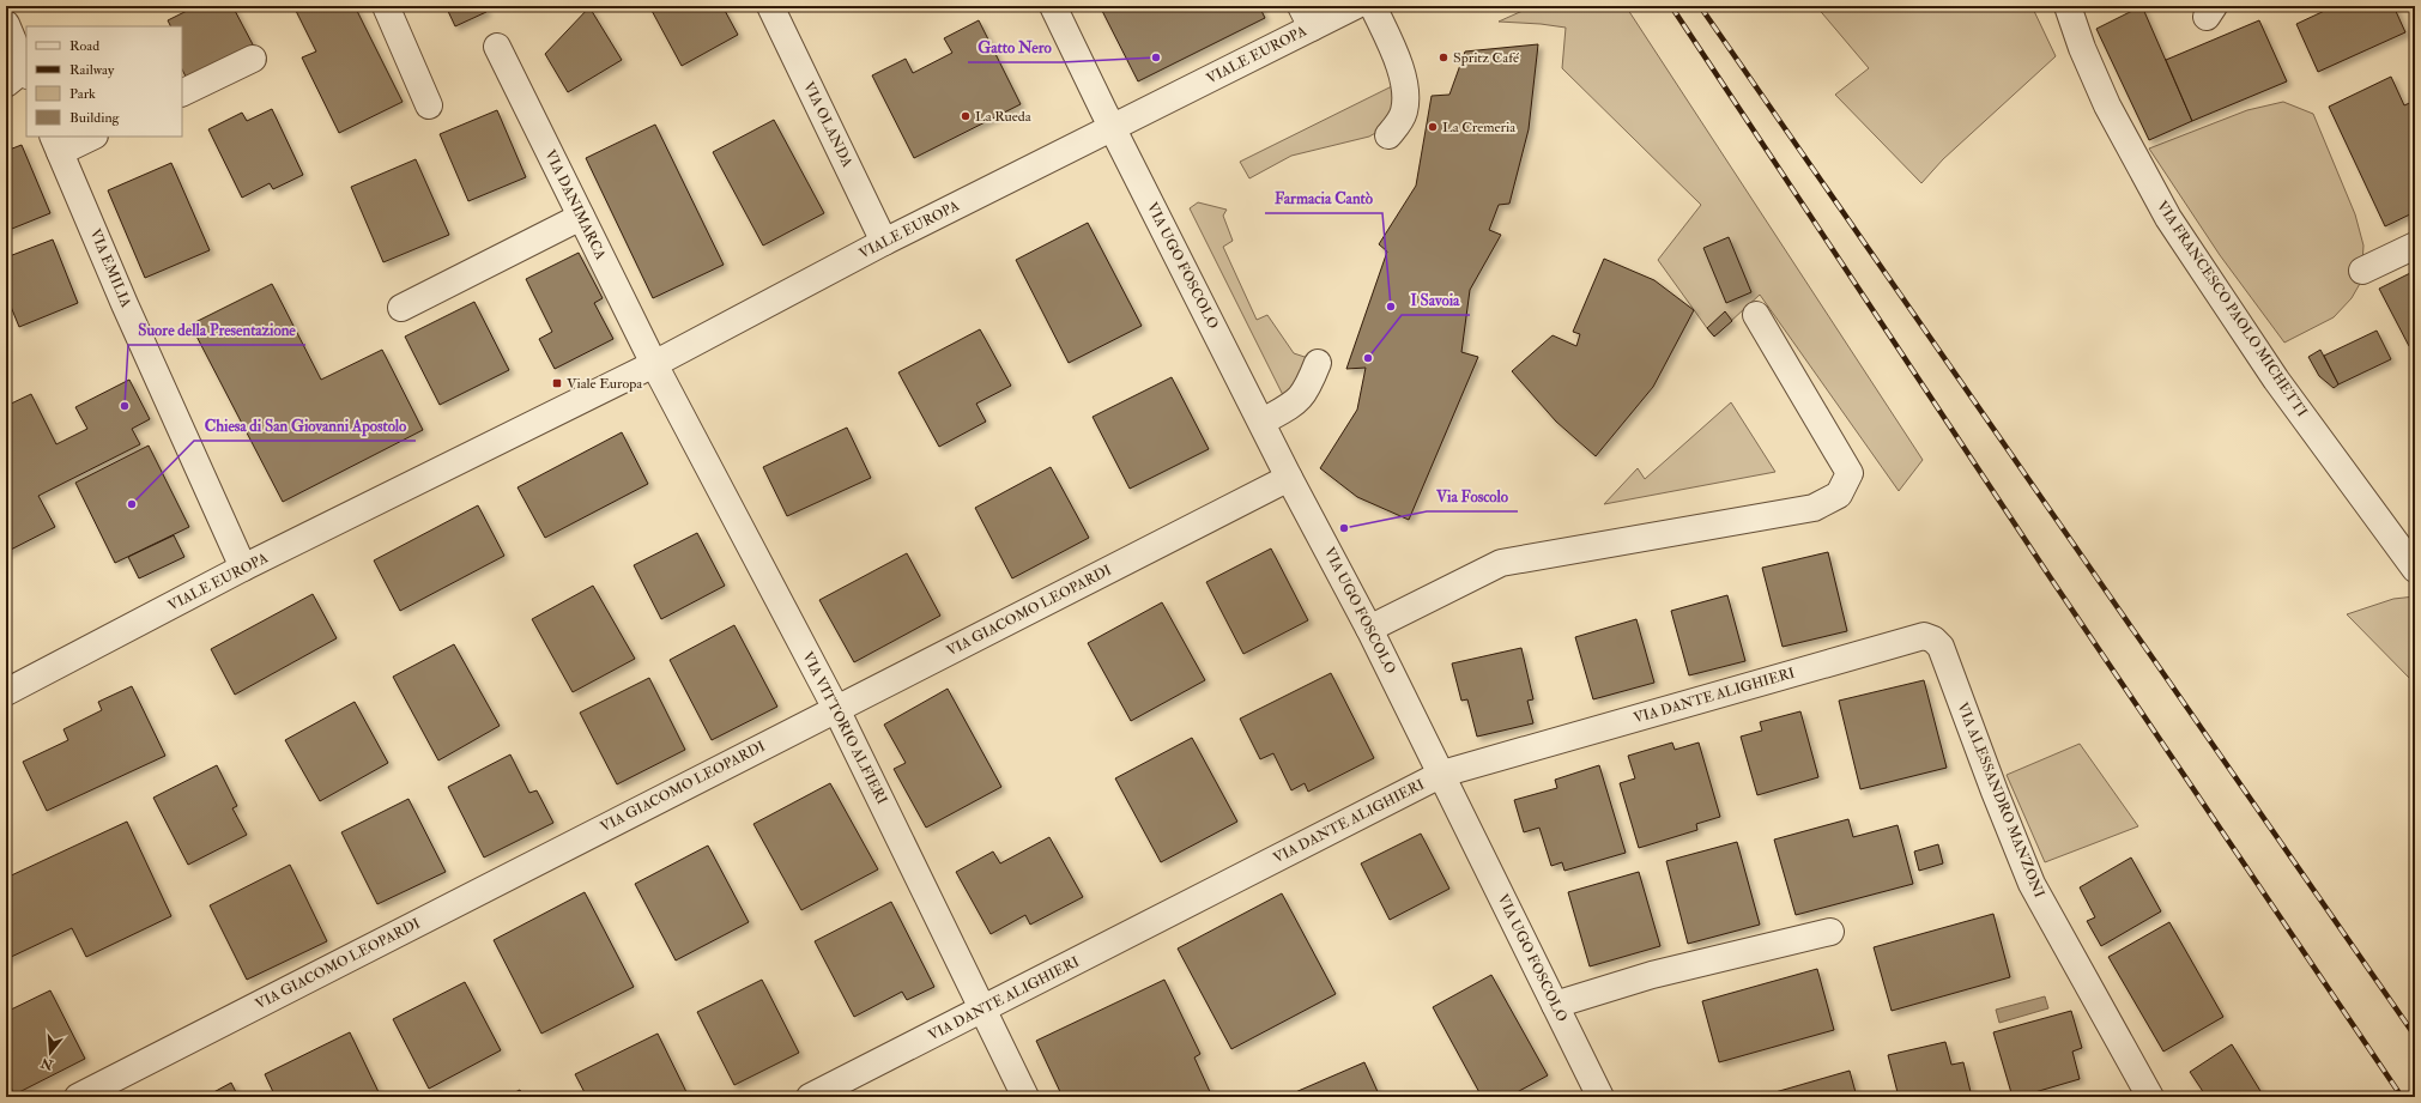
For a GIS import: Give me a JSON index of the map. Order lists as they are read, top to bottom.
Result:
{
  "streets": {
    "street": [
      "VIALE EUROPA",
      "VIA OLANDA",
      "VIA DANIMARCA",
      "VIA UGO FOSCOLO",
      "VIA EMILIA",
      "VIA FRANCESCO PAOLO MICHETTI",
      "VIA GIACOMO LEOPARDI",
      "VIA DANTE ALIGHIERI",
      "VIA VITTORIO ALFIERI",
      "VIA ALESSANDRO MANZONI"
    ]
  },
  "crossings": [
    ["VIALE EUROPA", "VIA OLANDA"],
    ["VIALE EUROPA", "VIA DANIMARCA"],
    ["VIALE EUROPA", "VIA UGO FOSCOLO"],
    ["VIALE EUROPA", "VIA EMILIA"],
    ["VIALE EUROPA", "VIA VITTORIO ALFIERI"],
    ["VIA DANIMARCA", "VIA VITTORIO ALFIERI"],
    ["VIA UGO FOSCOLO", "VIA GIACOMO LEOPARDI"],
    ["VIA UGO FOSCOLO", "VIA DANTE ALIGHIERI"],
    ["VIA GIACOMO LEOPARDI", "VIA VITTORIO ALFIERI"],
    ["VIA DANTE ALIGHIERI", "VIA VITTORIO ALFIERI"],
    ["VIA DANTE ALIGHIERI", "VIA ALESSANDRO MANZONI"]
  ],
  "places": {
    "other": [
      "Gatto Nero",
      "Spritz Café",
      "La Rueda",
      "La Cremeria",
      "Farmacia Cantò",
      "I Savoia",
      "Suore della Presentazione",
      "Chiesa di San Giovanni Apostolo",
      "Via Foscolo"
    ],
    "transit": ["Viale Europa"]
  },
  "legend": [
    "Road",
    "Railway",
    "Park",
    "Building"
  ],
  "north": "bottom"
}
